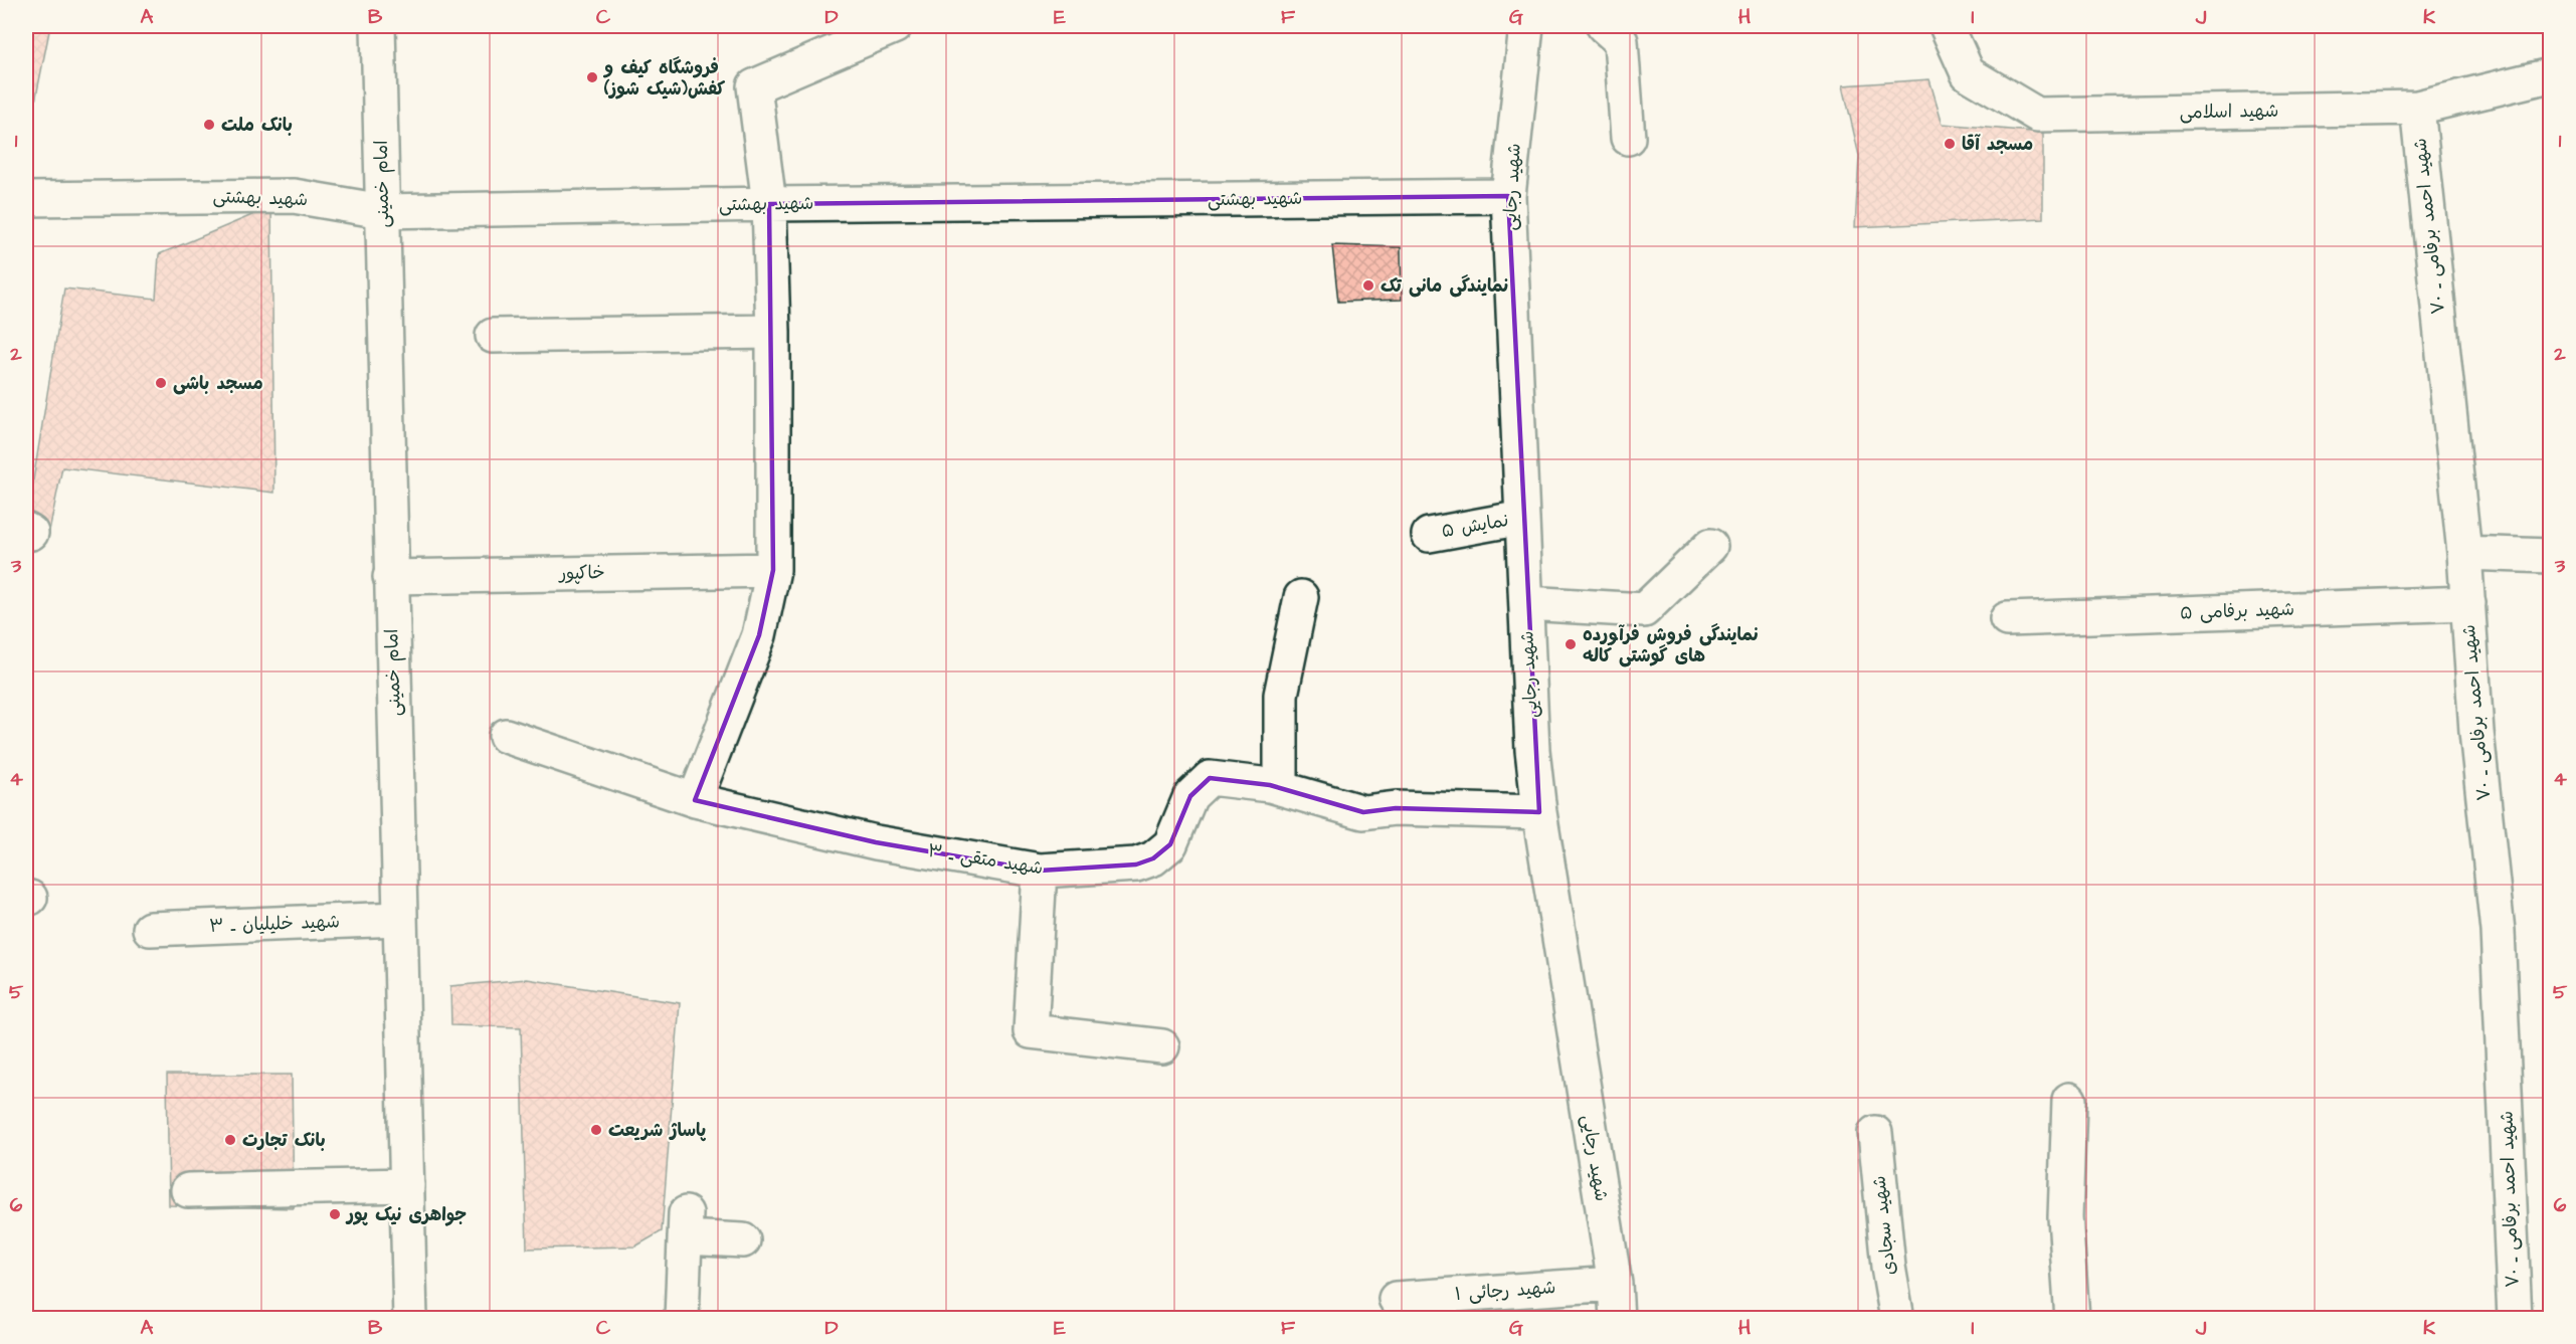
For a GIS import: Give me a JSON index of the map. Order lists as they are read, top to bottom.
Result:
{
  "streets": {
    "street": [
      "شهید اسلامی",
      "امام خمینی",
      "شهید رجایی",
      "شهید بهشتی",
      "شهید احمد برفامی ـ ۷۰",
      "نمایش ۵",
      "خاکپور",
      "شهید برفامی ۵",
      "شهید متقی ـ ۳",
      "شهید خلیلیان ـ ۳",
      "شهید سجادی",
      "شهید رجائی ۱"
    ]
  },
  "crossings": [
    ["شهید اسلامی", "شهید احمد برفامی ـ ۷۰"],
    ["امام خمینی", "شهید بهشتی"],
    ["امام خمینی", "خاکپور"],
    ["امام خمینی", "شهید خلیلیان ـ ۳"],
    ["شهید رجایی", "شهید بهشتی"],
    ["شهید رجایی", "نمایش ۵"],
    ["شهید رجایی", "شهید متقی ـ ۳"],
    ["شهید رجایی", "شهید رجائی ۱"],
    ["شهید احمد برفامی ـ ۷۰", "شهید برفامی ۵"]
  ],
  "places": [
    "فروشگاه کیف و کفش(شیک شوز)",
    "بانک ملت",
    "مسجد آقا",
    "نمایندگی مانی تک",
    "مسجد باشی",
    "نمایندگی فروش فرآورده های گوشتی کاله",
    "پاساژ شریعت",
    "بانک تجارت",
    "جواهری نیک پور"
  ],
  "grid": {
    "columns": [
      "A",
      "B",
      "C",
      "D",
      "E",
      "F",
      "G",
      "H",
      "I",
      "J",
      "K"
    ],
    "rows": [
      "1",
      "2",
      "3",
      "4",
      "5",
      "6"
    ]
  }
}
